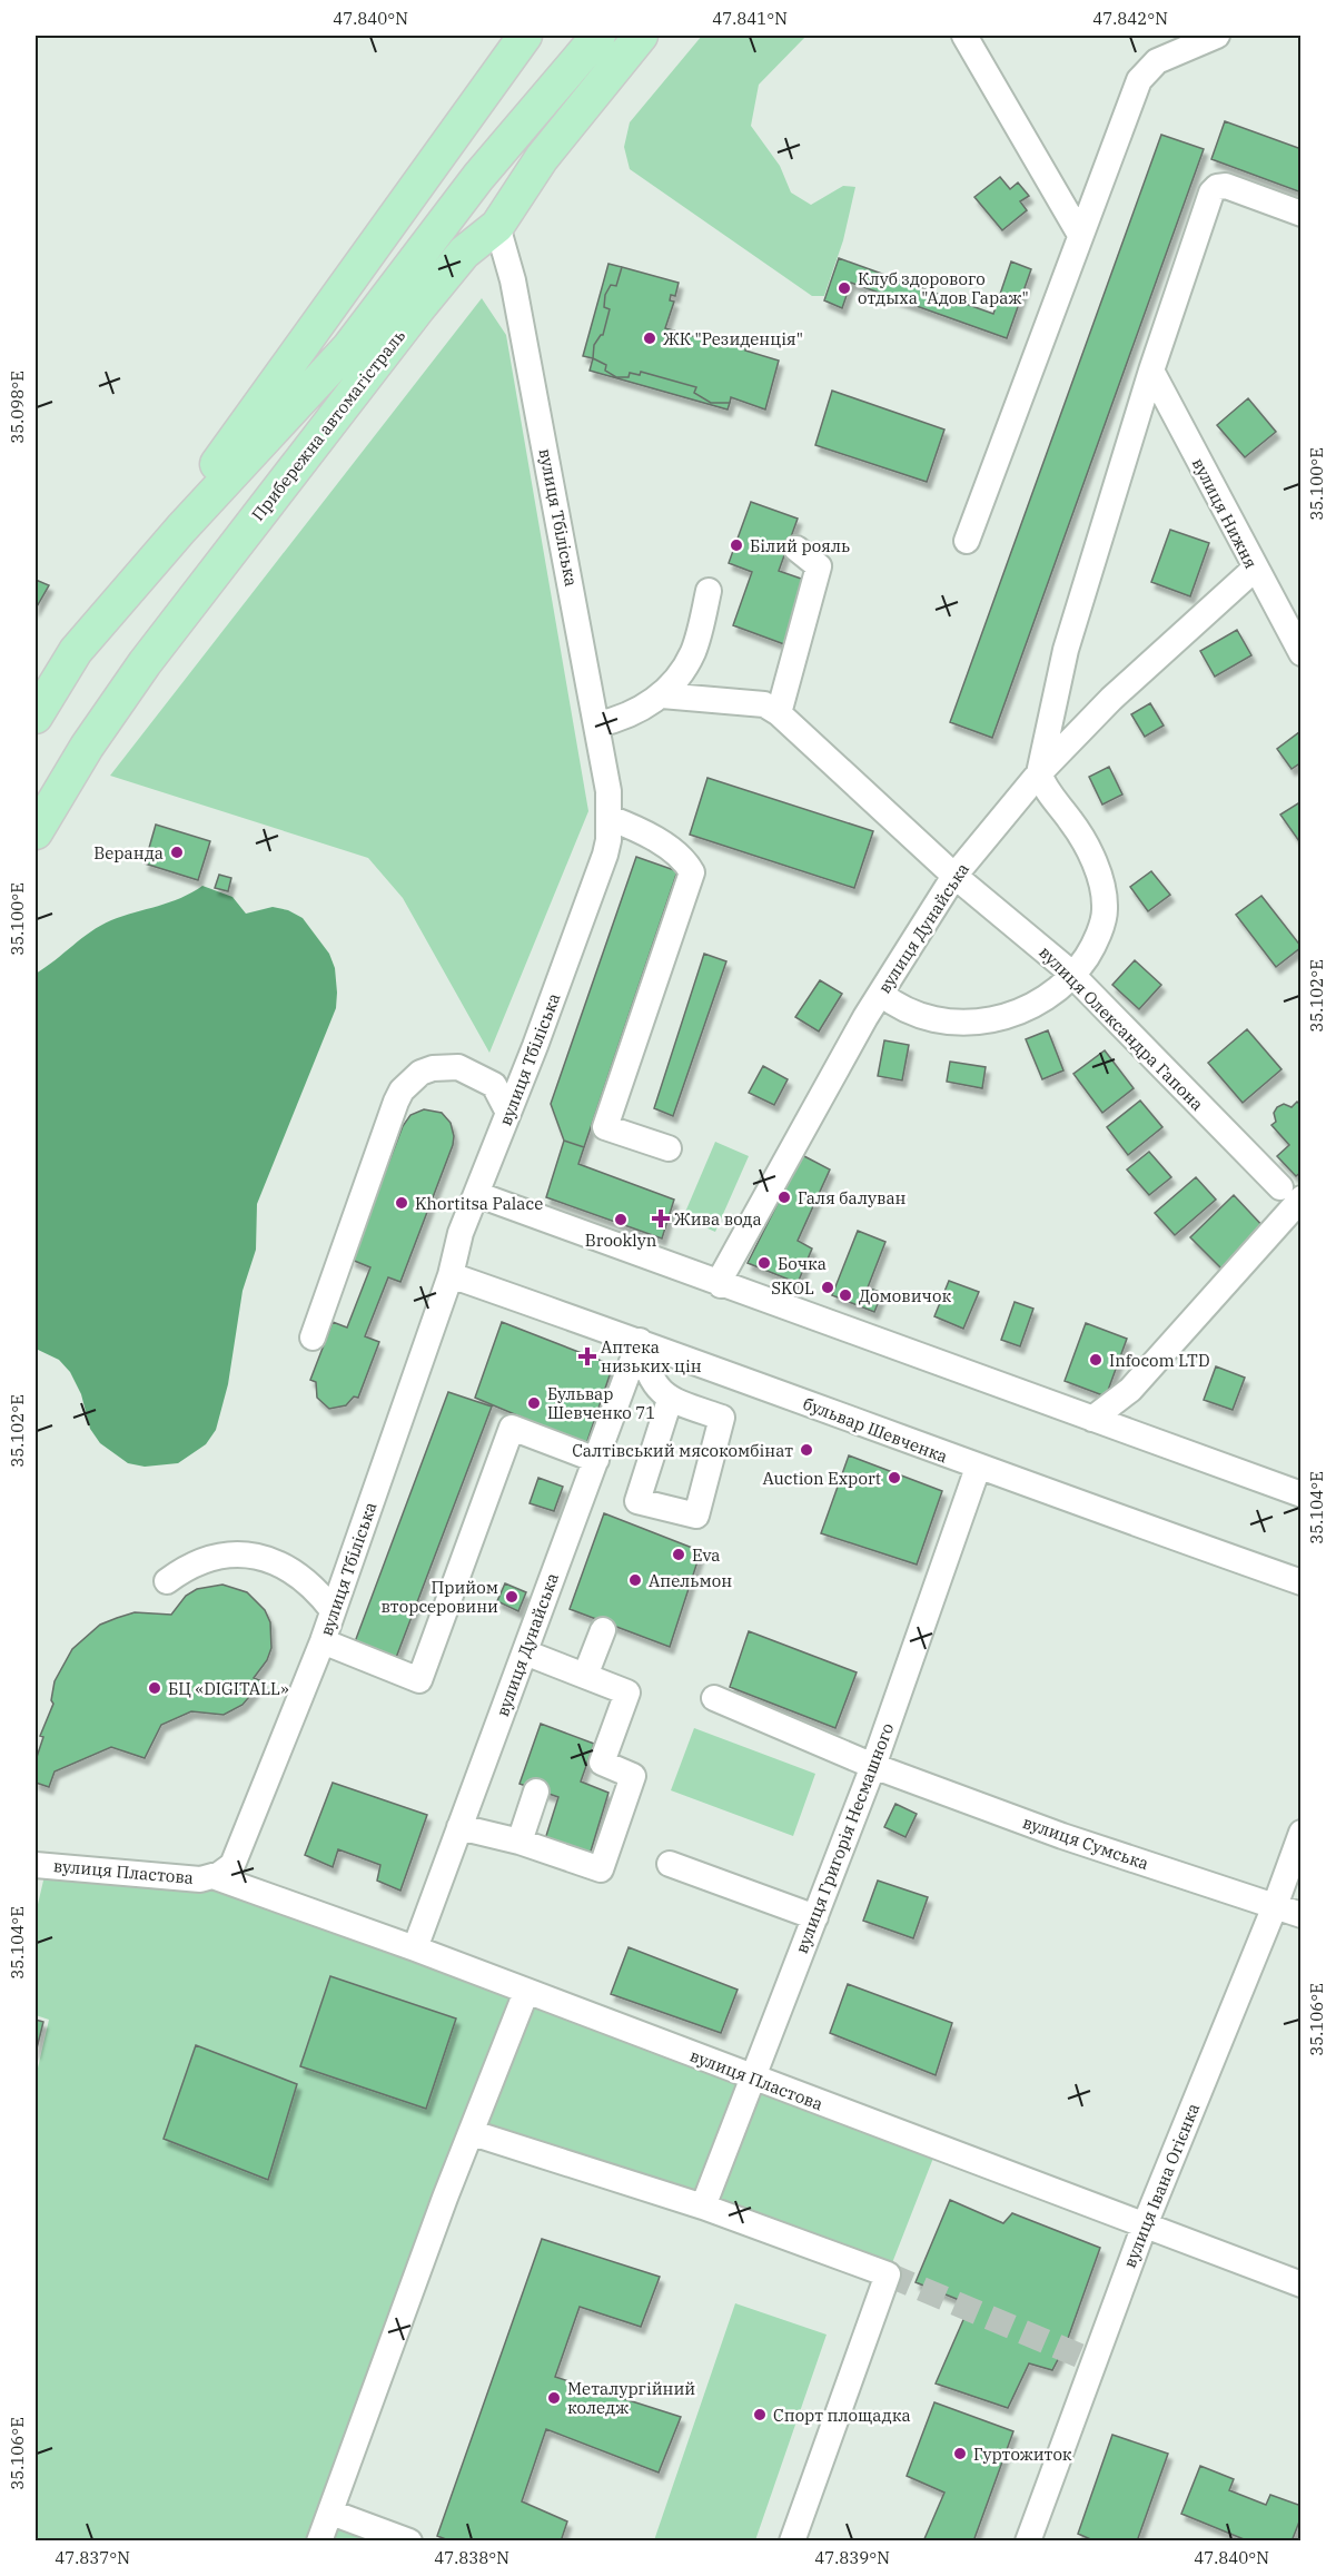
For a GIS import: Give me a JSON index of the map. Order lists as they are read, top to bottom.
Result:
{
  "streets": {
    "main road": ["Прибережна автомагістраль"],
    "street": [
      "вулиця Нижня",
      "вулиця Тбіліська",
      "вулиця Дунайська",
      "вулиця Олександра Гапона",
      "бульвар Шевченка",
      "вулиця Григорія Несмашного",
      "вулиця Сумська",
      "вулиця Пластова",
      "вулиця Івана Огієнка"
    ]
  },
  "crossings": [
    ["Прибережна автомагістраль", "вулиця Тбіліська"],
    ["вулиця Нижня", "вулиця Дунайська"],
    ["вулиця Тбіліська", "бульвар Шевченка"],
    ["вулиця Тбіліська", "вулиця Пластова"],
    ["вулиця Дунайська", "вулиця Олександра Гапона"],
    ["вулиця Дунайська", "бульвар Шевченка"],
    ["вулиця Дунайська", "вулиця Пластова"],
    ["бульвар Шевченка", "вулиця Григорія Несмашного"],
    ["вулиця Григорія Несмашного", "вулиця Сумська"],
    ["вулиця Григорія Несмашного", "вулиця Пластова"],
    ["вулиця Сумська", "вулиця Івана Огієнка"],
    ["вулиця Пластова", "вулиця Івана Огієнка"]
  ],
  "places": {
    "other": [
      "Клуб здорового отдыха \"Адов Гараж\"",
      "ЖК \"Резиденція\"",
      "Білий рояль",
      "Веранда",
      "Галя балуван",
      "Khortitsa Palace",
      "Brooklyn",
      "Бочка",
      "SKOL",
      "Домовичок",
      "Infocom LTD",
      "Бульвар Шевченко 71",
      "Салтівський мясокомбінат",
      "Auction Export",
      "Eva",
      "Апельмон",
      "Прийом вторсеровини",
      "БЦ «DIGITALL»",
      "Металургійний коледж",
      "Спорт площадка",
      "Гуртожиток"
    ],
    "health": ["Жива вода", "Аптека низьких цін"]
  },
  "coordinates": [
    "47.840°N",
    "47.841°N",
    "47.842°N",
    "35.098°E",
    "35.100°E",
    "35.102°E",
    "35.104°E",
    "35.106°E",
    "47.837°N",
    "47.838°N",
    "47.839°N"
  ]
}
